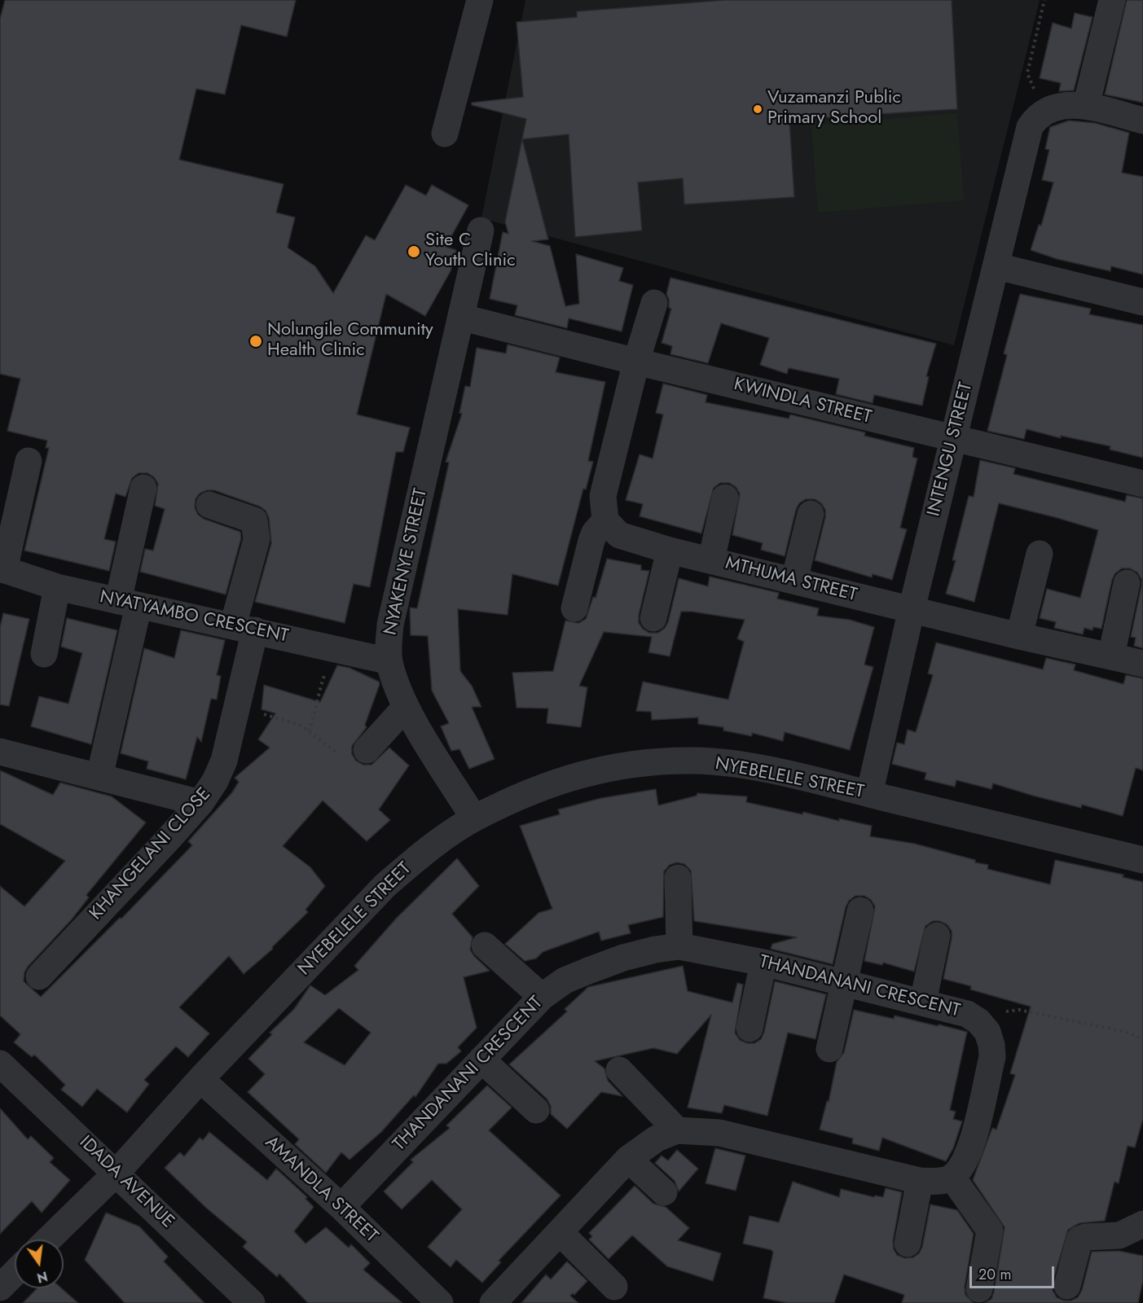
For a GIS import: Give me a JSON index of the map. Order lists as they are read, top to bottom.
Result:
{
  "streets": {
    "street": [
      "KWINDLA STREET",
      "INTENGU STREET",
      "NYAKENYE STREET",
      "MTHUMA STREET",
      "NYATYAMBO CRESCENT",
      "NYEBELELE STREET",
      "KHANGELANI CLOSE",
      "THANDANANI CRESCENT",
      "IDADA AVENUE",
      "AMANDLA STREET"
    ]
  },
  "crossings": [
    ["KWINDLA STREET", "INTENGU STREET"],
    ["KWINDLA STREET", "NYAKENYE STREET"],
    ["INTENGU STREET", "MTHUMA STREET"],
    ["INTENGU STREET", "NYEBELELE STREET"],
    ["NYAKENYE STREET", "NYATYAMBO CRESCENT"],
    ["NYAKENYE STREET", "NYEBELELE STREET"],
    ["NYATYAMBO CRESCENT", "KHANGELANI CLOSE"],
    ["NYEBELELE STREET", "IDADA AVENUE"],
    ["NYEBELELE STREET", "AMANDLA STREET"],
    ["THANDANANI CRESCENT", "AMANDLA STREET"]
  ],
  "places": ["Vuzamanzi Public Primary School", "Site C Youth Clinic", "Nolungile Community Health Clinic"],
  "scale_bar": "20 m",
  "north": "bottom"
}
